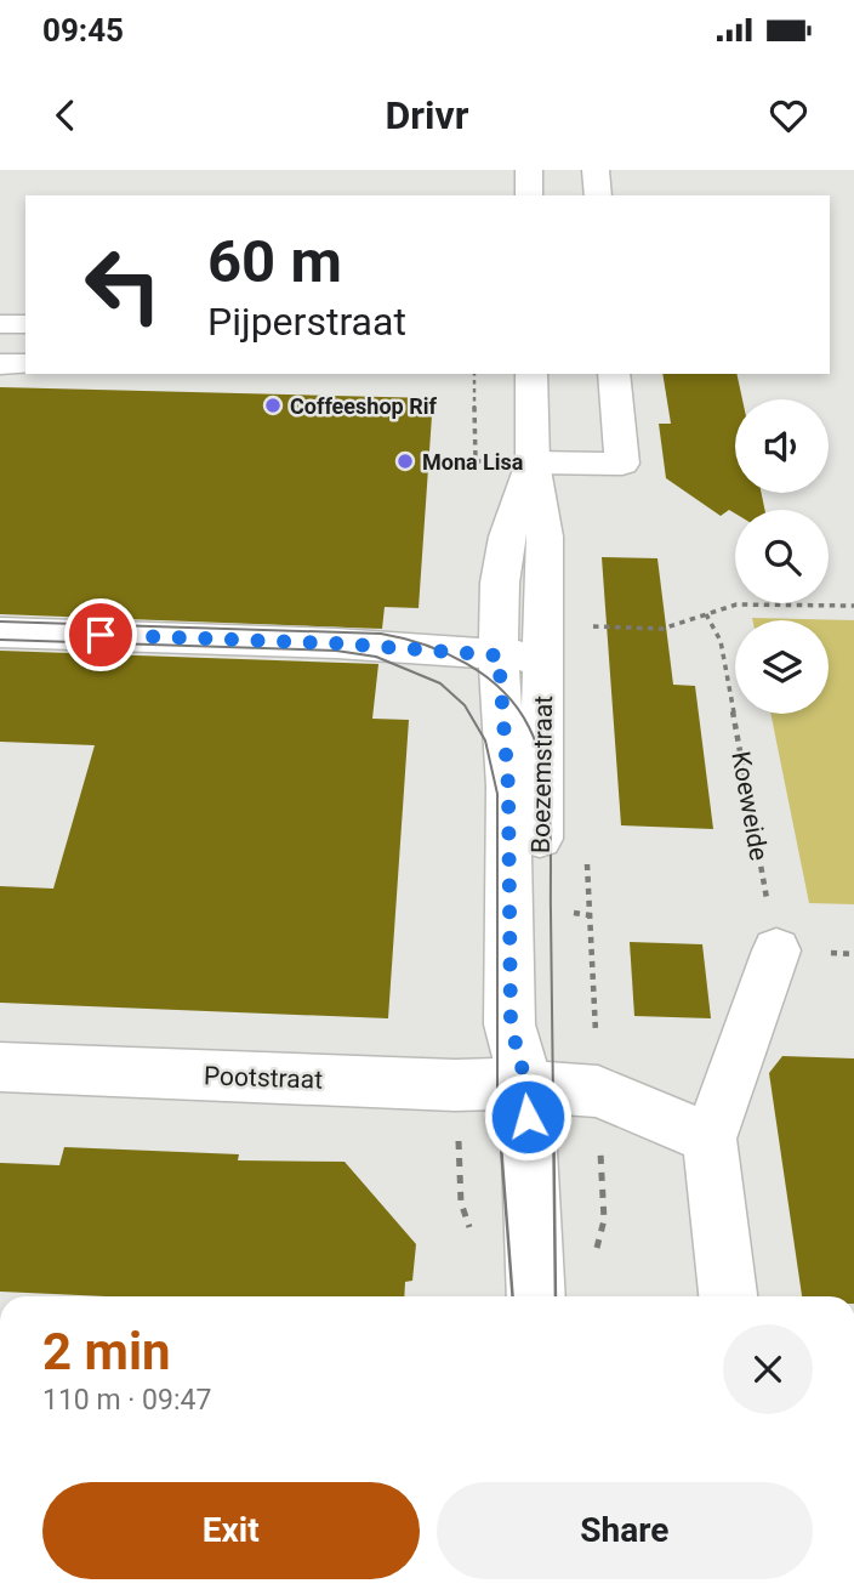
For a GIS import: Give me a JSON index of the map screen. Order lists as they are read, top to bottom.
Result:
{
  "streets": {
    "main road": ["Boezemstraat", "Pootstraat"],
    "path": ["Koeweide"]
  },
  "crossings": [
    ["Boezemstraat", "Pootstraat"]
  ],
  "places": ["Coffeeshop Rif", "Mona Lisa"],
  "page": {
    "status": "09:45",
    "header": "Drivr",
    "turn": ["60 m", "Pijperstraat"],
    "heading": ["2 min", "110 m · 09:47"],
    "buttons": ["Exit", "Share"]
  }
}
